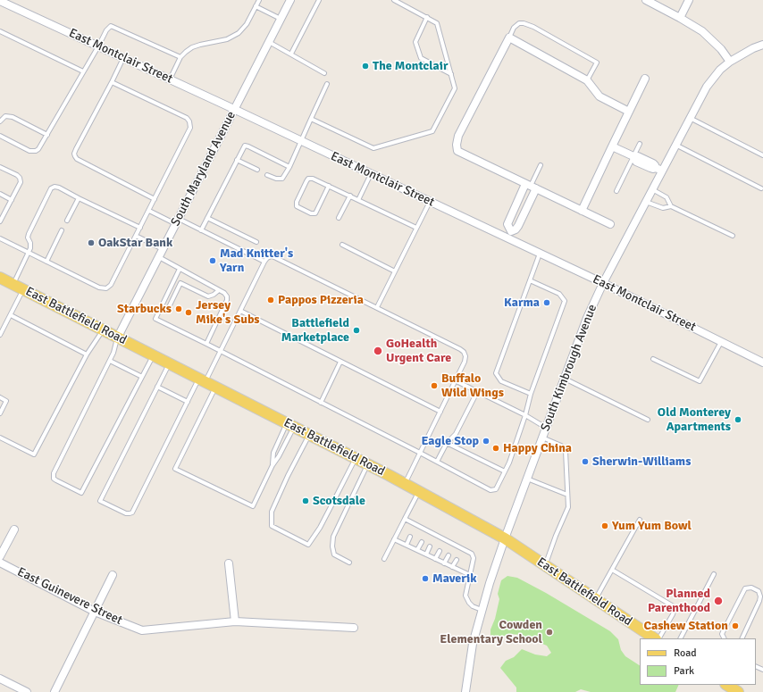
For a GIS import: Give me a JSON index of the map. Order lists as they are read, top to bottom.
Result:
{
  "streets": {
    "main road": ["East Battlefield Road"],
    "street": [
      "East Montclair Street",
      "South Maryland Avenue",
      "South Kimbrough Avenue",
      "East Guinevere Street"
    ]
  },
  "crossings": [
    ["East Montclair Street", "South Maryland Avenue"],
    ["East Montclair Street", "South Kimbrough Avenue"],
    ["South Maryland Avenue", "East Battlefield Road"],
    ["East Battlefield Road", "South Kimbrough Avenue"]
  ],
  "places": [
    "The Montclair",
    "OakStar Bank",
    "Mad Knitter's Yarn",
    "Pappos Pizzeria",
    "Karma",
    "Starbucks",
    "Jersey Mike's Subs",
    "Battlefield Marketplace",
    "GoHealth Urgent Care",
    "Buffalo Wild Wings",
    "Old Monterey Apartments",
    "Eagle Stop",
    "Happy China",
    "Sherwin-Williams",
    "Scotsdale",
    "Yum Yum Bowl",
    "Maverik",
    "Planned Parenthood",
    "Cashew Station",
    "Cowden Elementary School"
  ],
  "legend": ["Road", "Park"]
}
